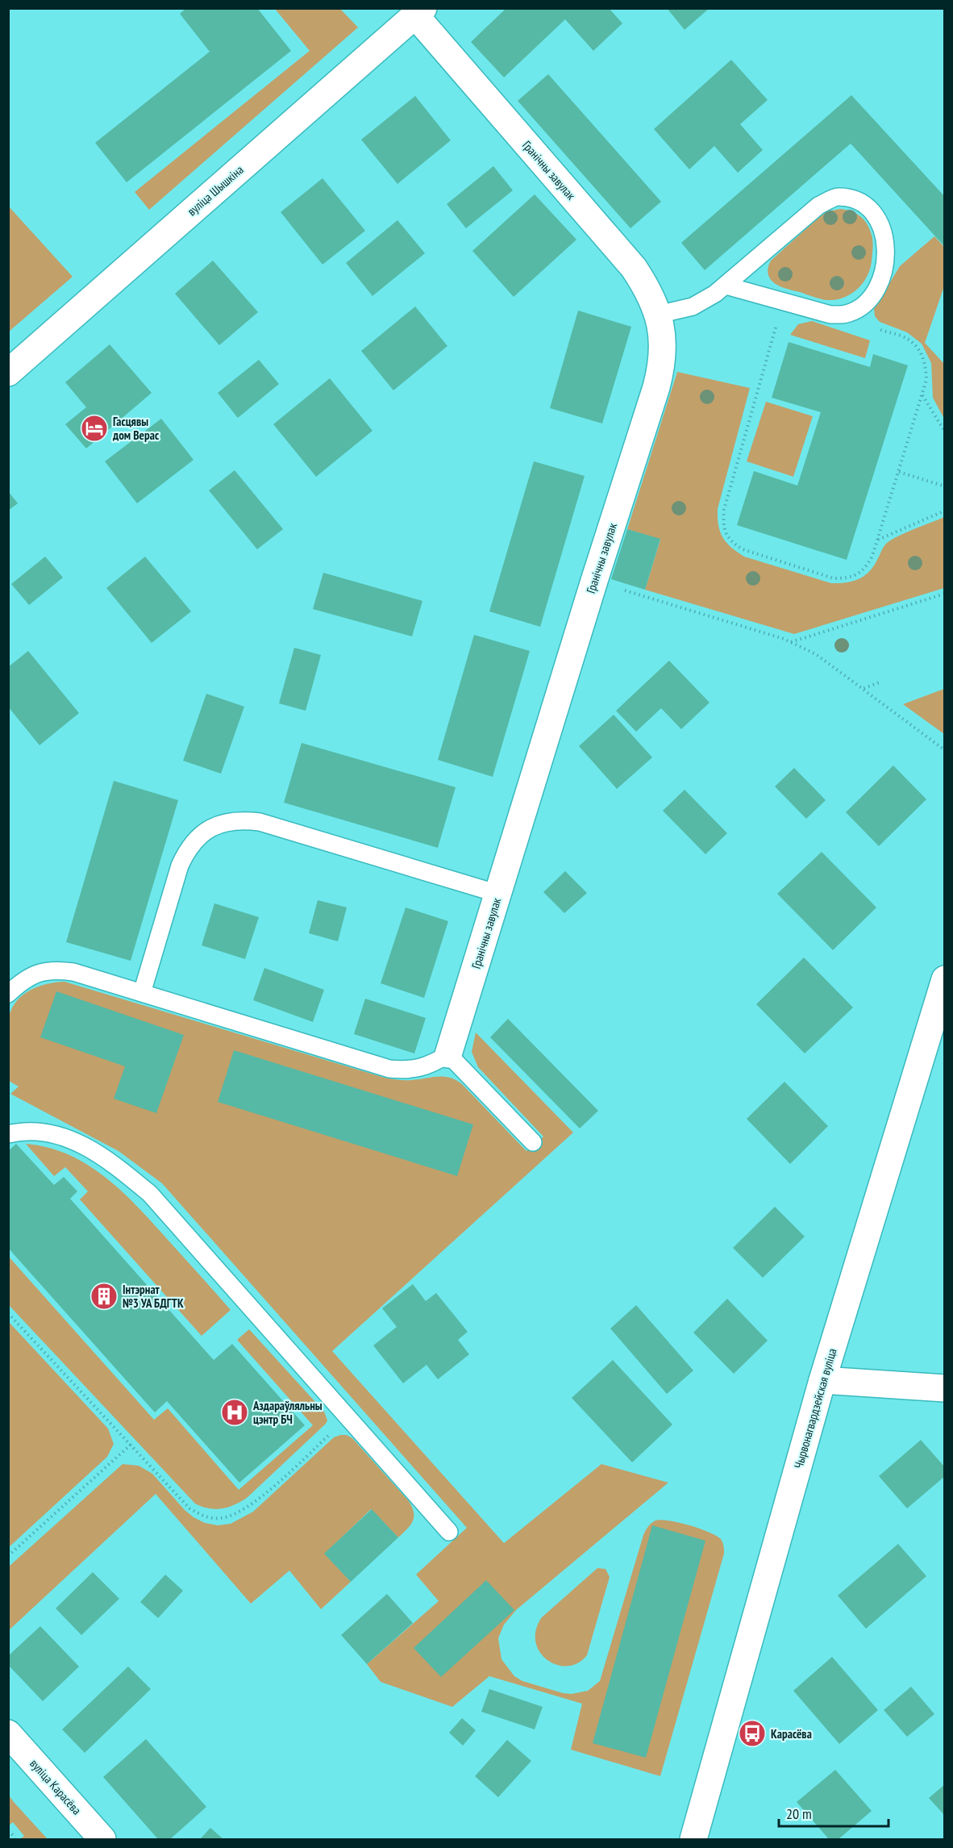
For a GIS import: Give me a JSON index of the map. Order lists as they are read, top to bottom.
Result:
{
  "streets": {
    "street": [
      "Гранічны завулак",
      "вуліца Шышкіна",
      "Чырвонагвардзейская вуліца",
      "вуліца Карасёва"
    ]
  },
  "crossings": [
    ["Гранічны завулак", "вуліца Шышкіна"]
  ],
  "places": {
    "hotel": ["Гасцявы дом Верас"],
    "building": ["Інтэрнат №3 УА БДГТК"],
    "hospital": ["Аздараўляльны цэнтр БЧ"],
    "bus stop": ["Карасёва"]
  },
  "scale_bar": "20 m"
}
